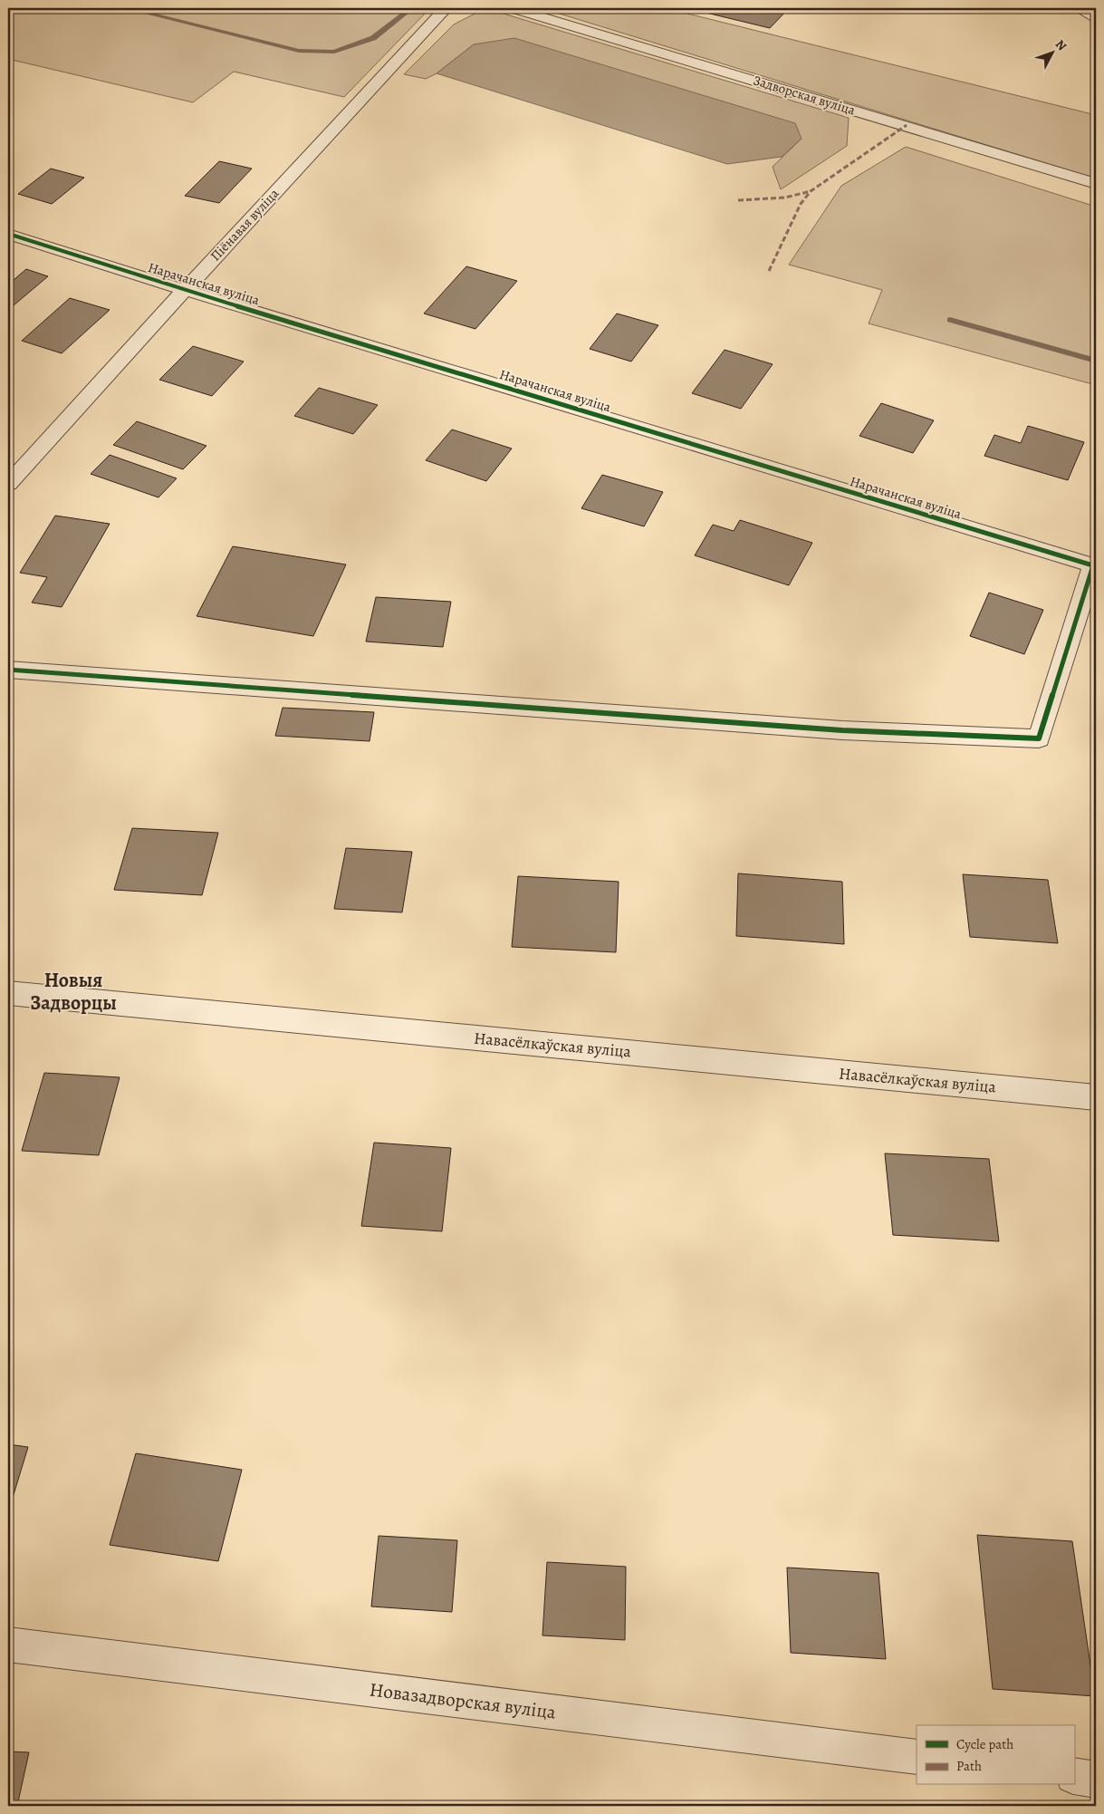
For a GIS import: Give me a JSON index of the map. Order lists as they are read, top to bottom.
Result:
{
  "streets": {
    "street": [
      "Задворская вуліца",
      "Піёнавая вуліца",
      "Нарачанская вуліца",
      "Навасёлкаўская вуліца",
      "Новазадворская вуліца"
    ]
  },
  "crossings": [
    ["Піёнавая вуліца", "Нарачанская вуліца"]
  ],
  "districts": ["Новыя Задворцы"],
  "legend": ["Cycle path", "Path"],
  "north": "top right"
}
